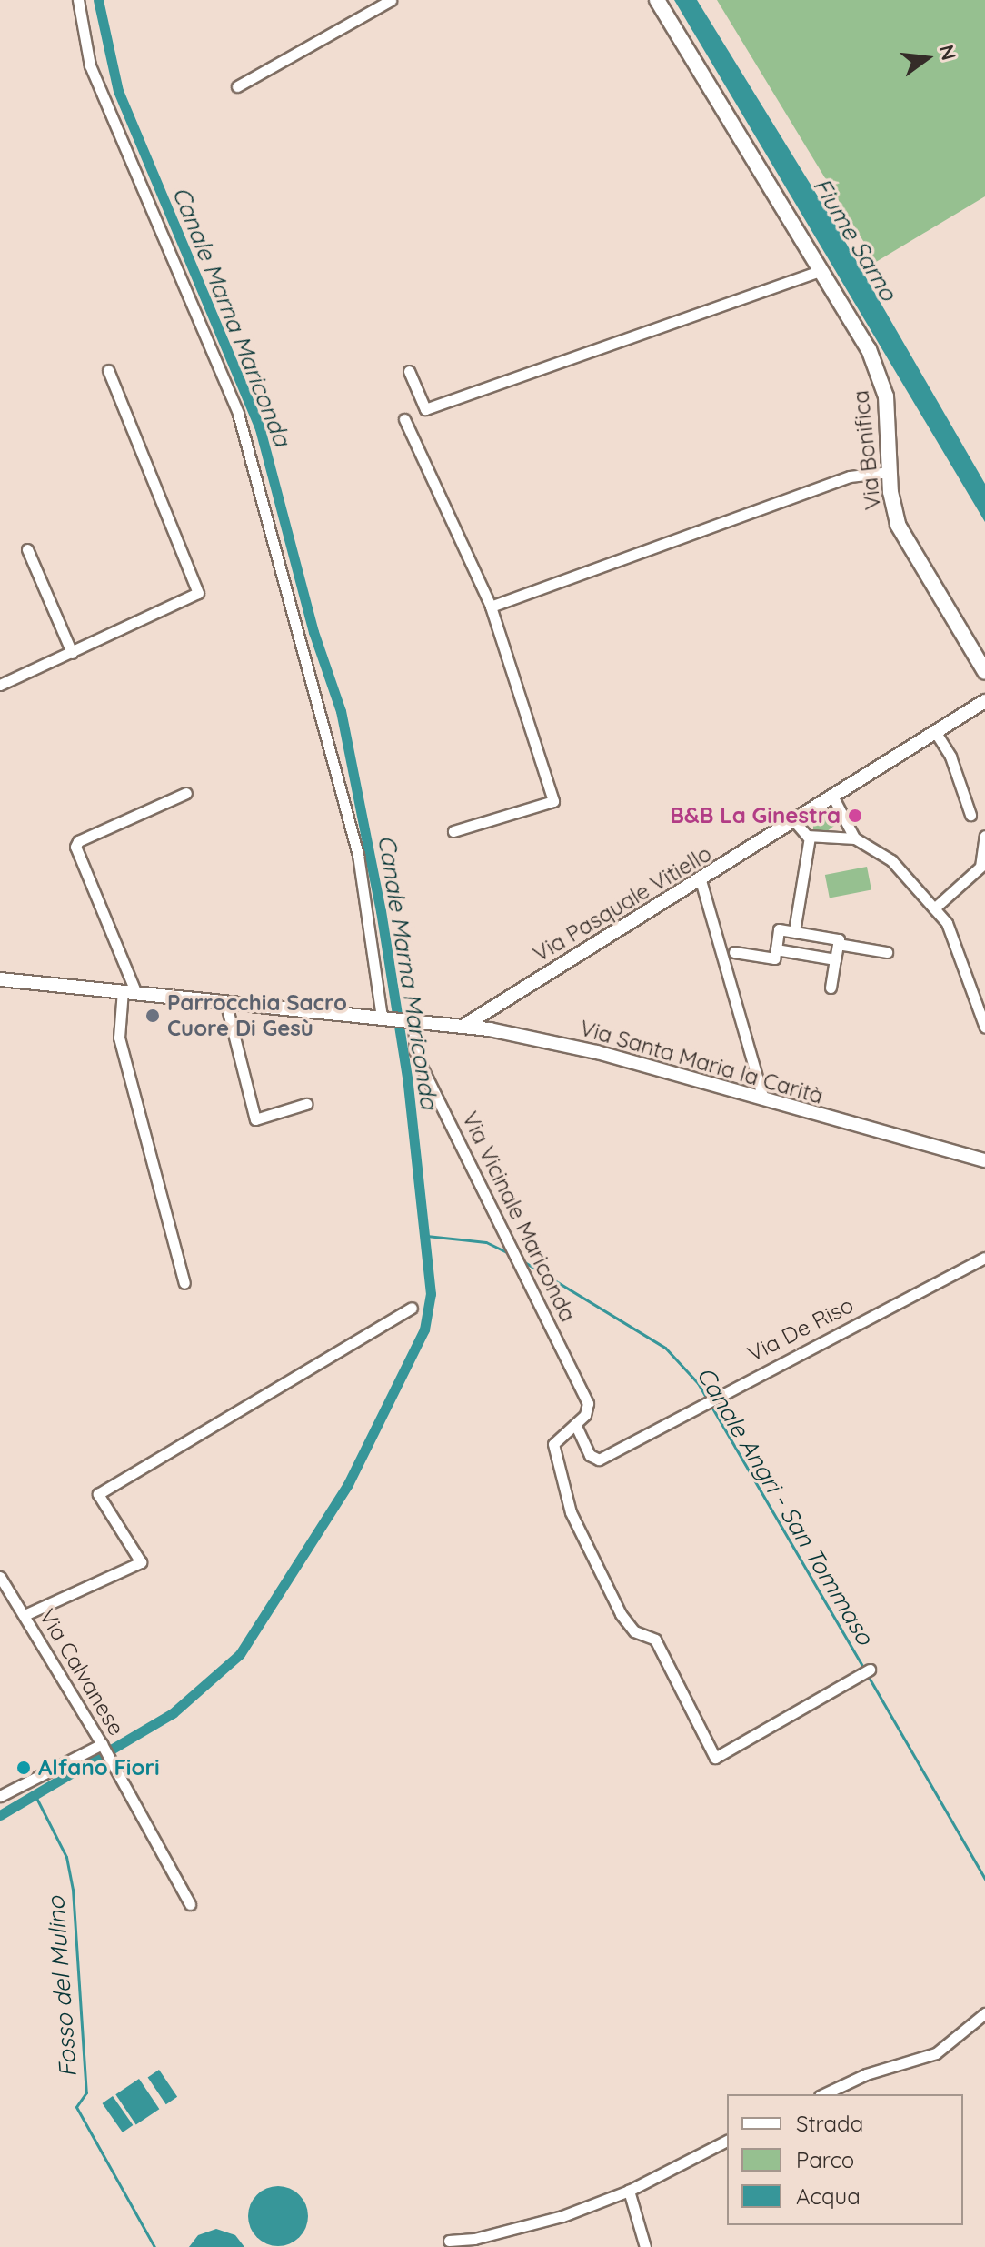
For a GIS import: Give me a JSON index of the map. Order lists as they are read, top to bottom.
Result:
{
  "streets": {
    "main road": ["Via Bonifica"],
    "street": [
      "Via Pasquale Vitiello",
      "Via Santa Maria la Carità",
      "Via Vicinale Mariconda",
      "Via De Riso",
      "Via Calvanese"
    ]
  },
  "crossings": [
    ["Via Pasquale Vitiello", "Via Santa Maria la Carità"],
    ["Via Santa Maria la Carità", "Via Vicinale Mariconda"],
    ["Via Vicinale Mariconda", "Via De Riso"]
  ],
  "water": [
    "Fiume Sarno",
    "Canale Marna Mariconda",
    "Canale Angri - San Tommaso",
    "Fosso del Mulino"
  ],
  "places": ["B&B La Ginestra", "Parrocchia Sacro Cuore Di Gesù", "Alfano Fiori"],
  "legend": ["Strada", "Parco", "Acqua"],
  "north": "right"
}
